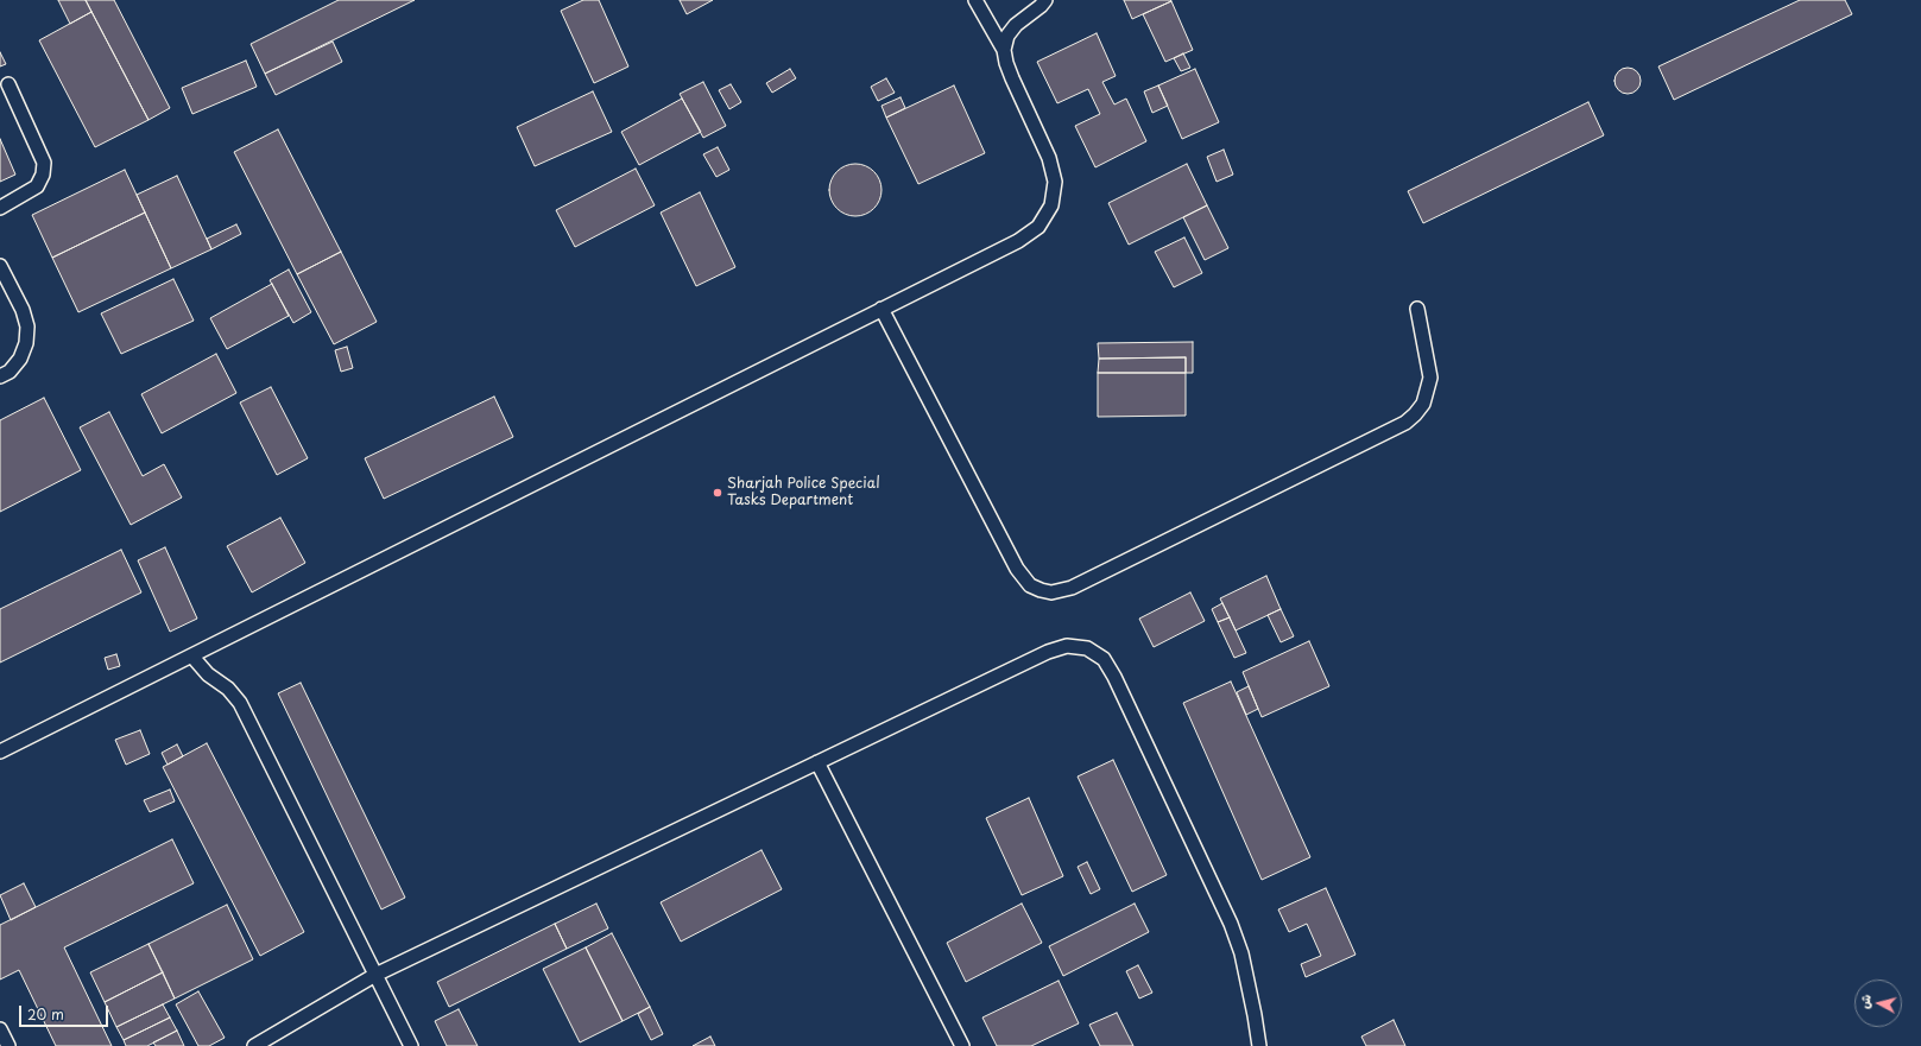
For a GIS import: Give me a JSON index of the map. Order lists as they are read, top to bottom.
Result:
{
  "places": ["Sharjah Police Special Tasks Department"],
  "scale_bar": "20 m",
  "north": "left"
}
